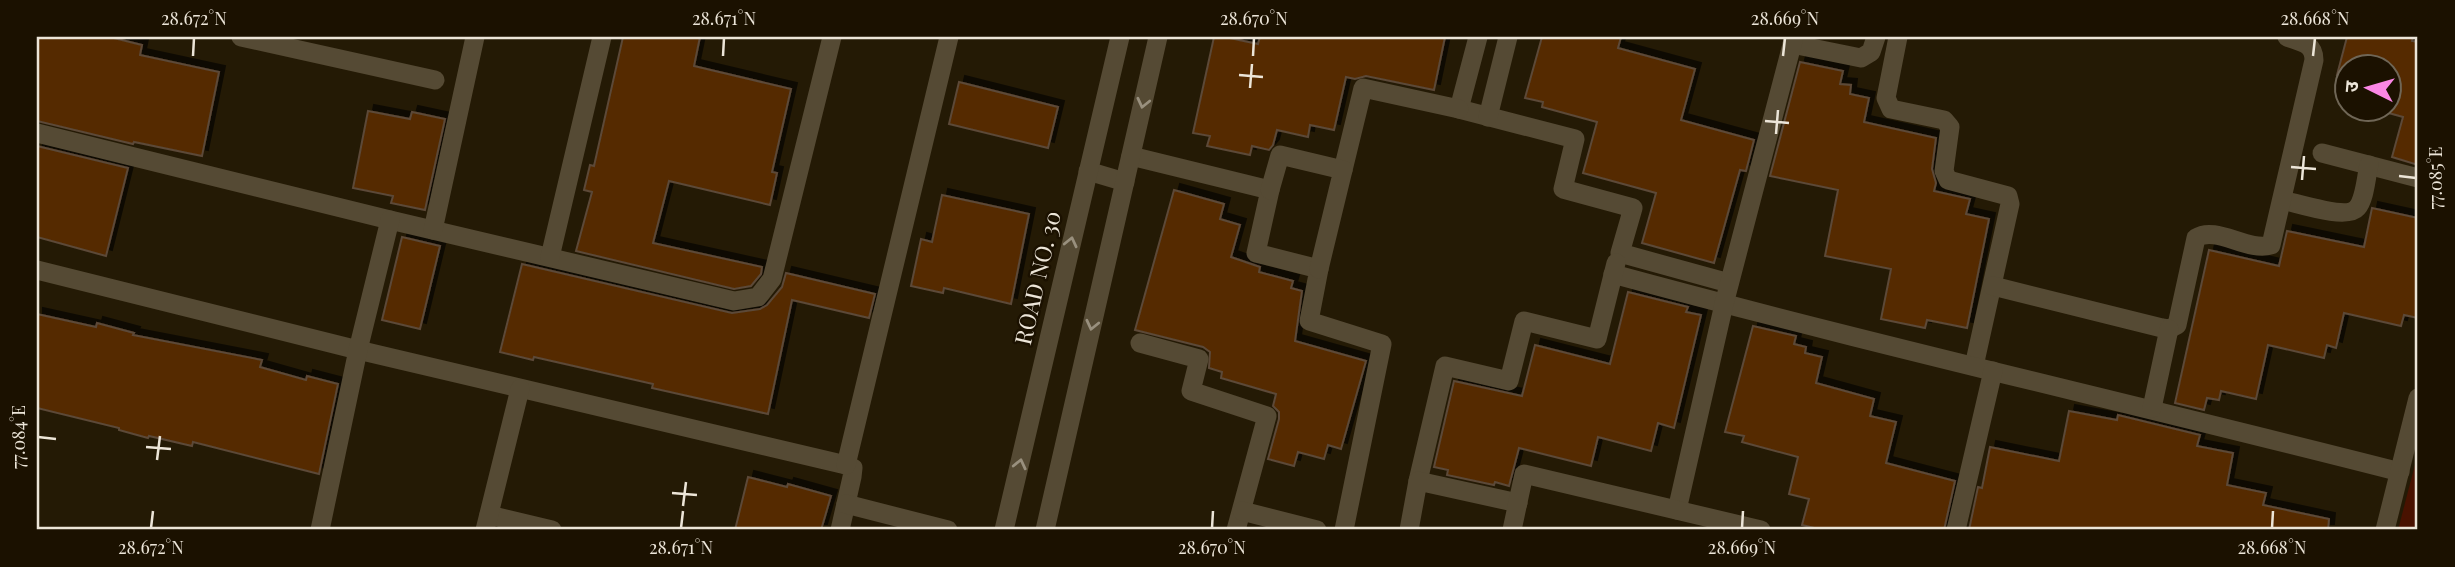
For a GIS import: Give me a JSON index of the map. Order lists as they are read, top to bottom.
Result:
{
  "streets": {
    "street": ["ROAD NO. 30"]
  },
  "north": "left",
  "coordinates": [
    "28.672°N",
    "28.671°N",
    "28.670°N",
    "28.669°N",
    "28.668°N",
    "77.085°E",
    "77.084°E"
  ]
}
